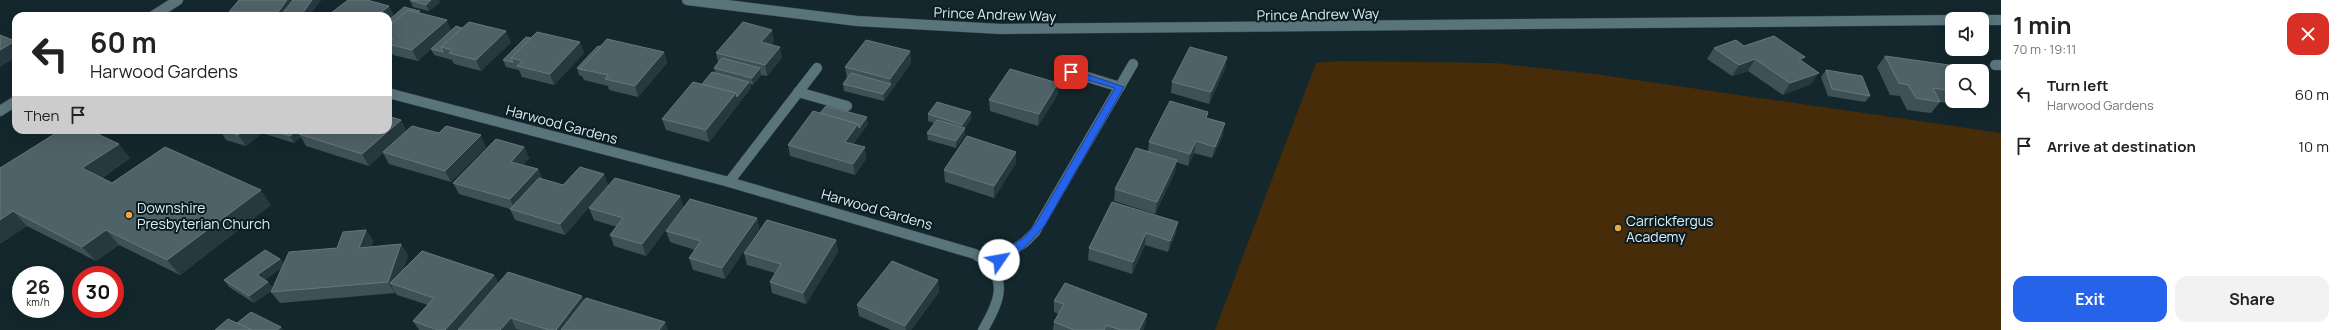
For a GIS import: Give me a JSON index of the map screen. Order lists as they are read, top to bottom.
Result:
{
  "streets": {
    "street": ["Prince Andrew Way", "Harwood Gardens"]
  },
  "places": ["Downshire Presbyterian Church", "Carrickfergus Academy"],
  "page": {
    "heading": ["1 min", "70 m · 19:11"],
    "turn": ["60 m", "Harwood Gardens"],
    "list": [
      {
        "name": "Turn left",
        "note": "Harwood Gardens",
        "value": "60 m"
      },
      {
        "name": "Arrive at destination",
        "value": "10 m"
      }
    ],
    "then": "Then",
    "speed": "26 km/h",
    "limit": "30",
    "buttons": ["Exit", "Share"]
  }
}
